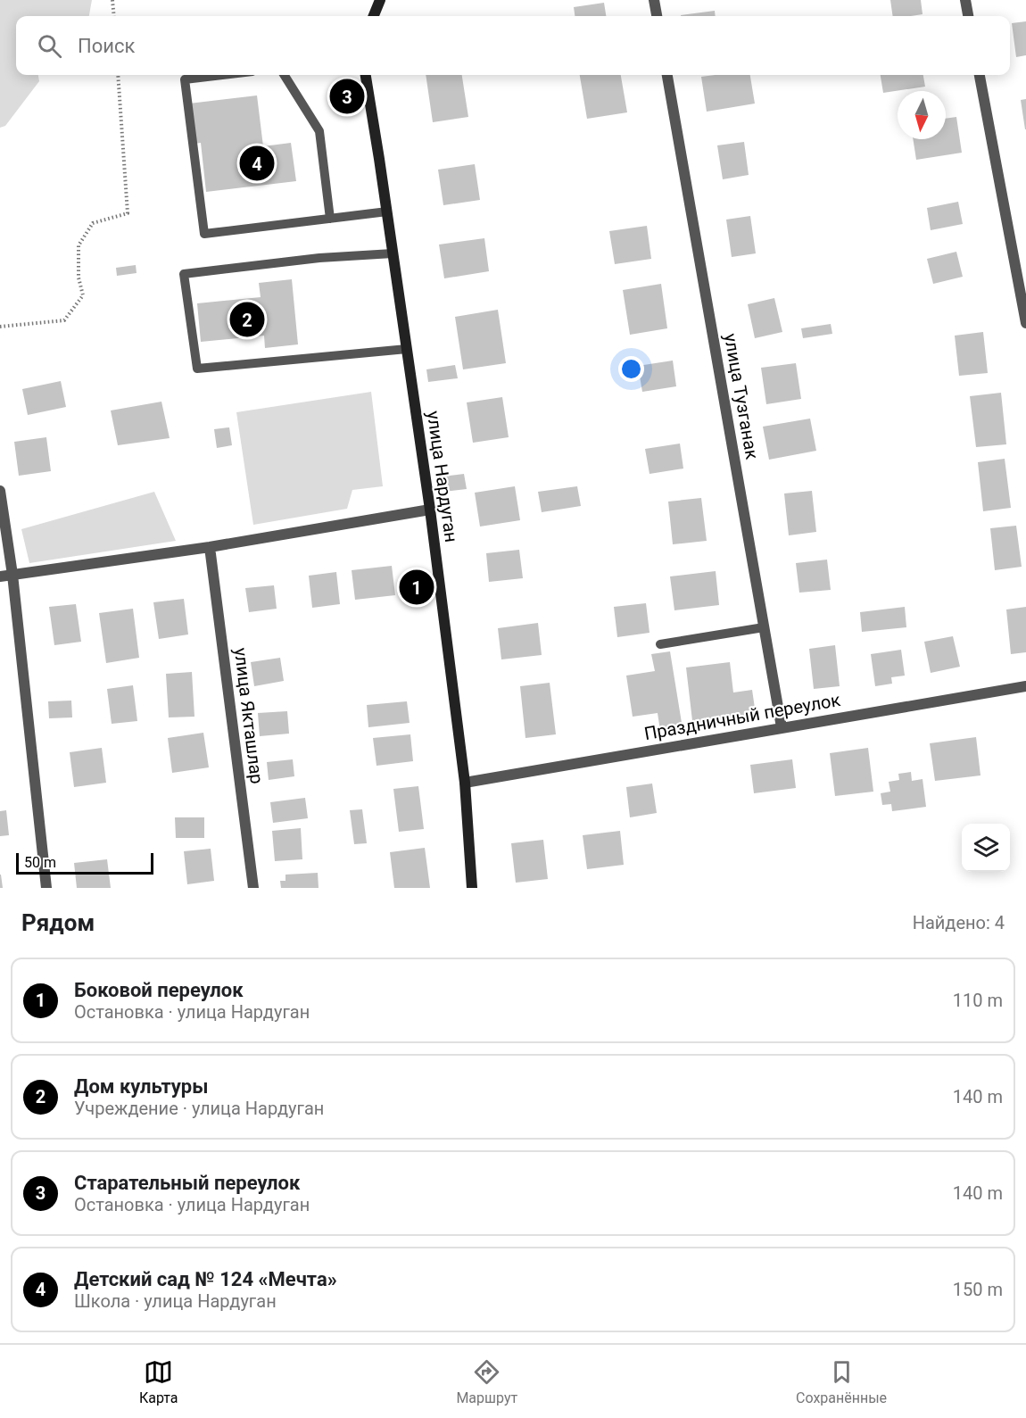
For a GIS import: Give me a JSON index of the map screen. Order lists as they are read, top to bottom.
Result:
{
  "streets": {
    "street": [
      "улица Тузганак",
      "улица Нардуган",
      "улица Якташлар",
      "Праздничный переулок"
    ]
  },
  "crossings": [
    ["улица Тузганак", "Праздничный переулок"],
    ["улица Нардуган", "Праздничный переулок"]
  ],
  "scale_bar": "50 m",
  "north": "bottom",
  "page": {
    "search": "Поиск",
    "pins": [
      "3",
      "4",
      "2",
      "1"
    ],
    "scale": "50 m",
    "heading": ["Рядом", "Найдено: 4"],
    "list": [
      {
        "mark": "1",
        "name": "Боковой переулок",
        "note": "Остановка · улица Нардуган",
        "value": "110 m"
      },
      {
        "mark": "2",
        "name": "Дом культуры",
        "note": "Учреждение · улица Нардуган",
        "value": "140 m"
      },
      {
        "mark": "3",
        "name": "Старательный переулок",
        "note": "Остановка · улица Нардуган",
        "value": "140 m"
      },
      {
        "mark": "4",
        "name": "Детский сад № 124 «Мечта»",
        "note": "Школа · улица Нардуган",
        "value": "150 m"
      }
    ],
    "nav": ["Карта", "Маршрут", "Сохранённые"]
  }
}
